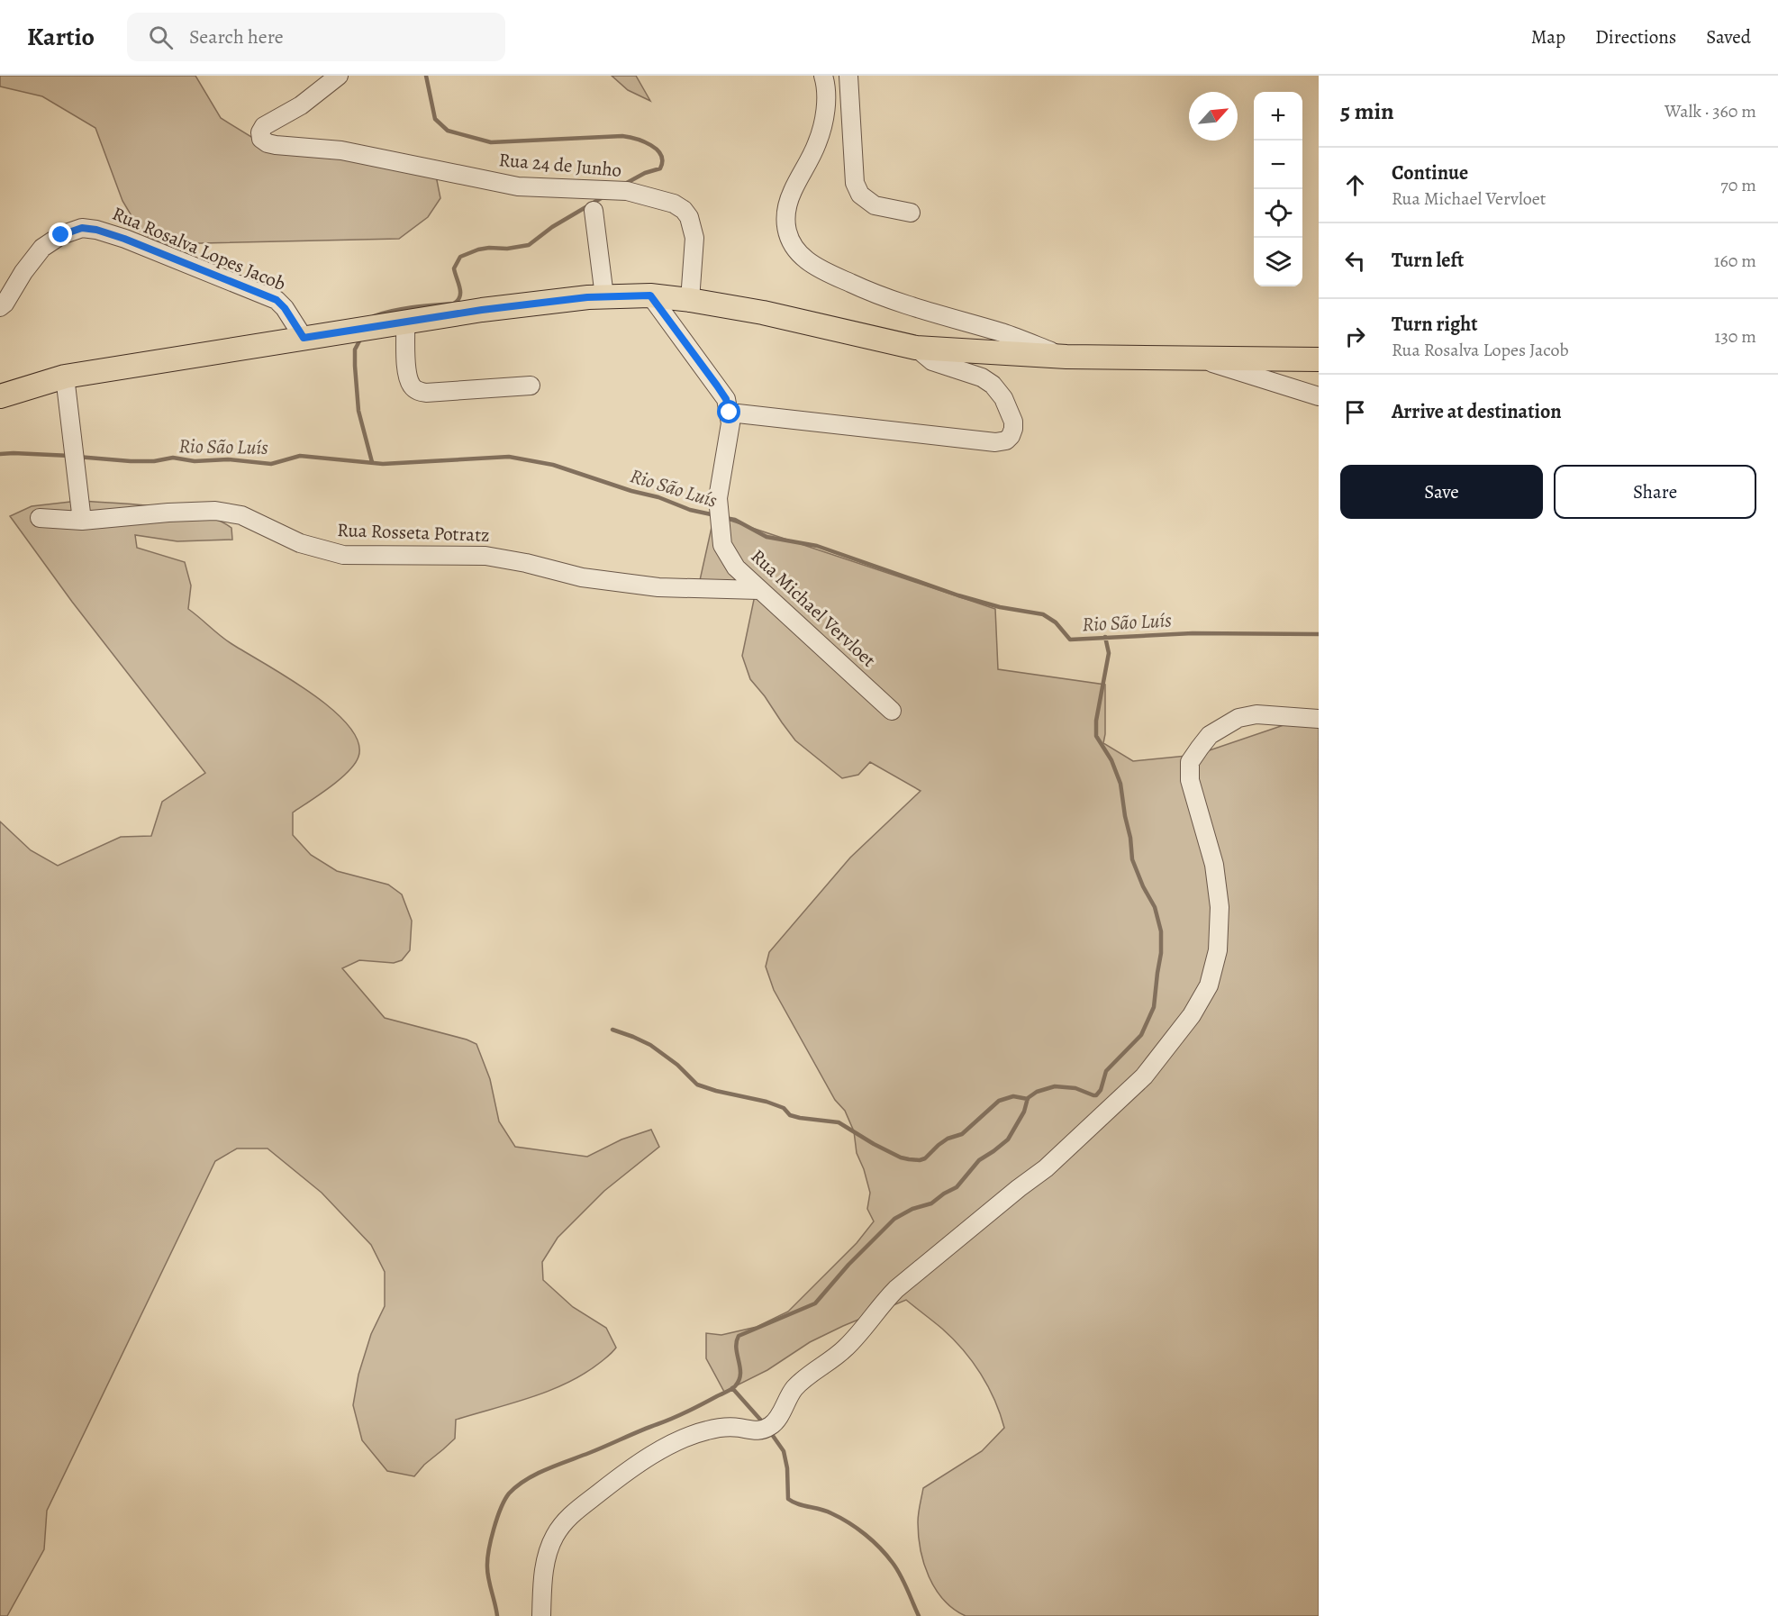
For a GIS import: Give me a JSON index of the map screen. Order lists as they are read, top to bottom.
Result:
{
  "streets": {
    "street": [
      "Rua 24 de Junho",
      "Rua Rosalva Lopes Jacob",
      "Rua Rosseta Potratz",
      "Rua Michael Vervloet"
    ]
  },
  "crossings": [
    ["Rua Rosseta Potratz", "Rua Michael Vervloet"]
  ],
  "water": ["Rio São Luís"],
  "north": "top right",
  "page": {
    "header": "Kartio",
    "search": "Search here",
    "nav": ["Map", "Directions", "Saved"],
    "heading": ["5 min", "Walk · 360 m"],
    "map_buttons": ["+", "−"],
    "list": [
      ["Continue", "Rua Michael Vervloet", "70 m"],
      ["Turn left", "160 m"],
      ["Turn right", "Rua Rosalva Lopes Jacob", "130 m"],
      "Arrive at destination"
    ],
    "buttons": ["Save", "Share"]
  }
}
